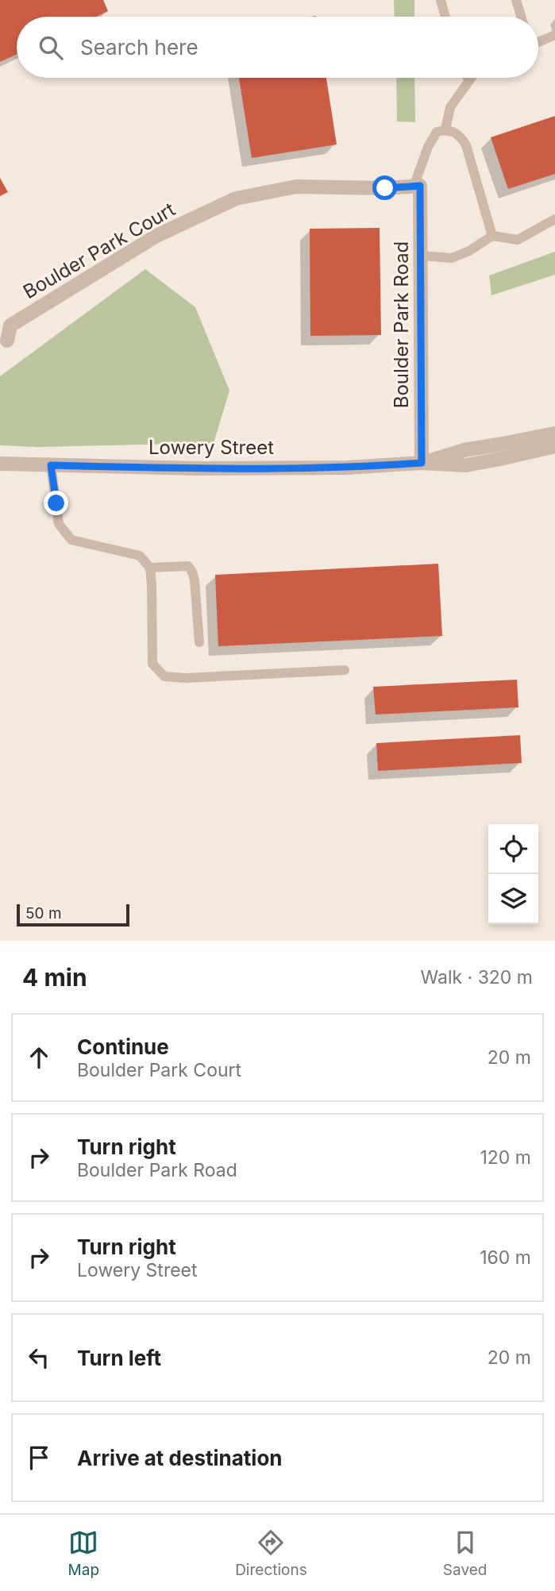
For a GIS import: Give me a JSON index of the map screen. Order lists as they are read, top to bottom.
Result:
{
  "streets": {
    "street": ["Boulder Park Court", "Boulder Park Road", "Lowery Street"]
  },
  "crossings": [
    ["Boulder Park Court", "Boulder Park Road"],
    ["Boulder Park Road", "Lowery Street"]
  ],
  "scale_bar": "50 m",
  "page": {
    "search": "Search here",
    "scale": "50 m",
    "heading": ["4 min", "Walk · 320 m"],
    "list": [
      ["Continue", "Boulder Park Court", "20 m"],
      ["Turn right", "Boulder Park Road", "120 m"],
      ["Turn right", "Lowery Street", "160 m"],
      ["Turn left", "20 m"],
      "Arrive at destination"
    ],
    "nav": ["Map", "Directions", "Saved"]
  }
}
